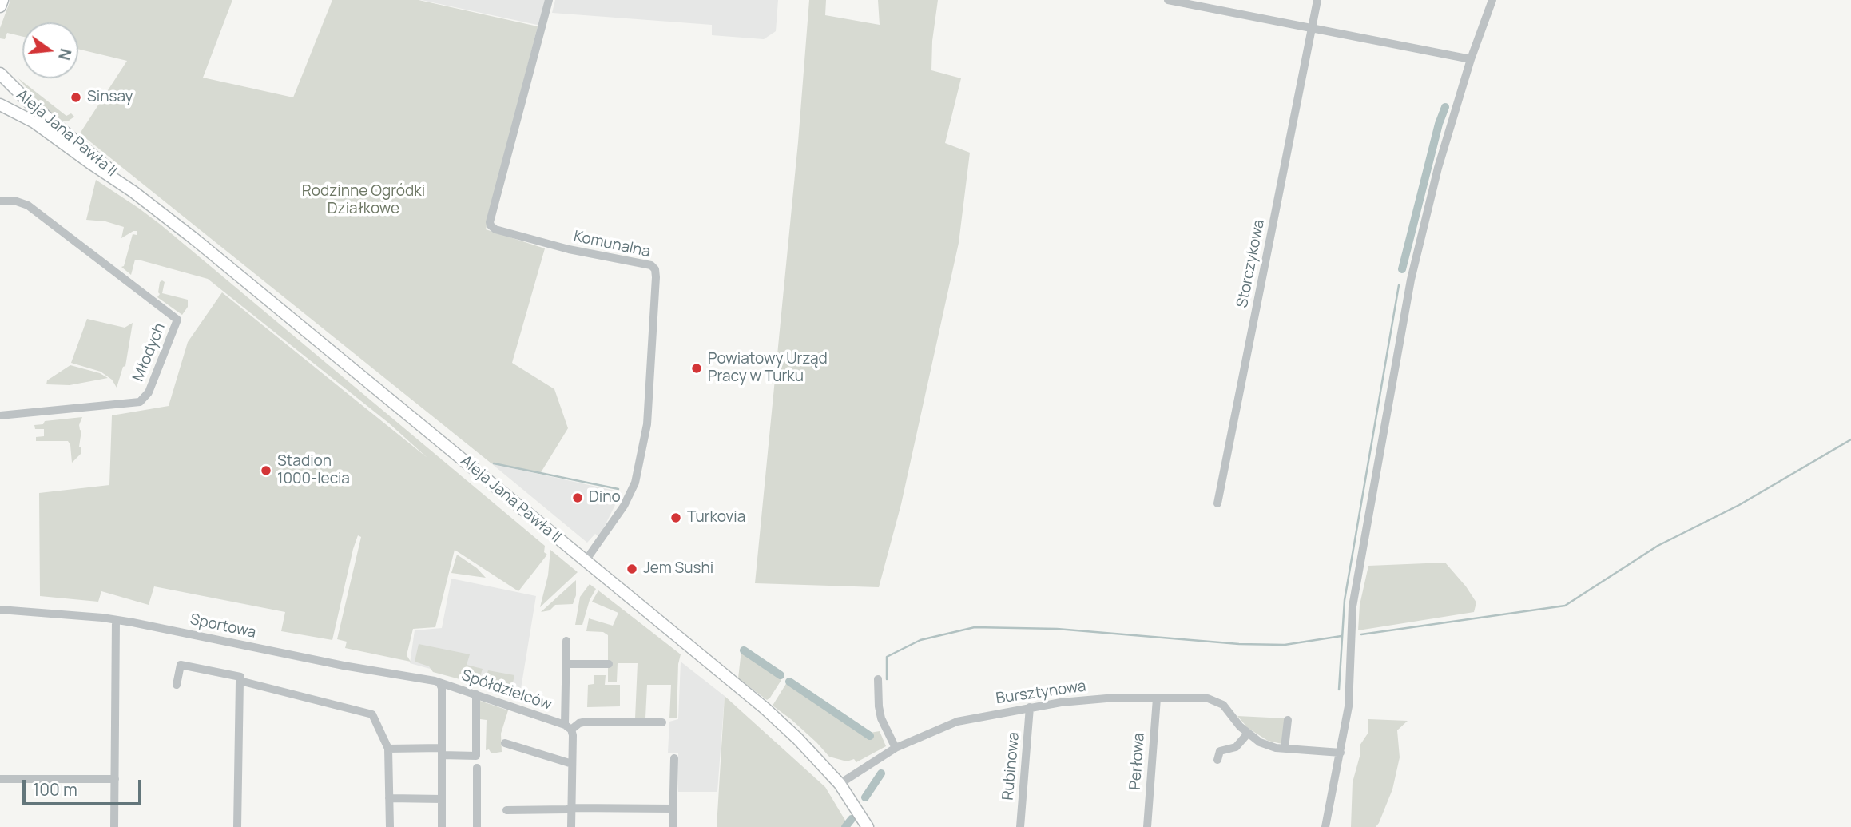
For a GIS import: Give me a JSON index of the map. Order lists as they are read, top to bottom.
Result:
{
  "streets": {
    "main road": ["Aleja Jana Pawła II"],
    "street": [
      "Komunalna",
      "Storczykowa",
      "Młodych",
      "Sportowa",
      "Spółdzielców",
      "Bursztynowa",
      "Perłowa",
      "Rubinowa"
    ]
  },
  "crossings": [
    ["Aleja Jana Pawła II", "Komunalna"],
    ["Aleja Jana Pawła II", "Bursztynowa"],
    ["Sportowa", "Spółdzielców"],
    ["Bursztynowa", "Perłowa"],
    ["Bursztynowa", "Rubinowa"]
  ],
  "parks": ["Rodzinne Ogródki Działkowe"],
  "places": [
    "Sinsay",
    "Powiatowy Urząd Pracy w Turku",
    "Stadion 1000-lecia",
    "Dino",
    "Turkovia",
    "Jem Sushi"
  ],
  "scale_bar": "100 m",
  "north": "right"
}
